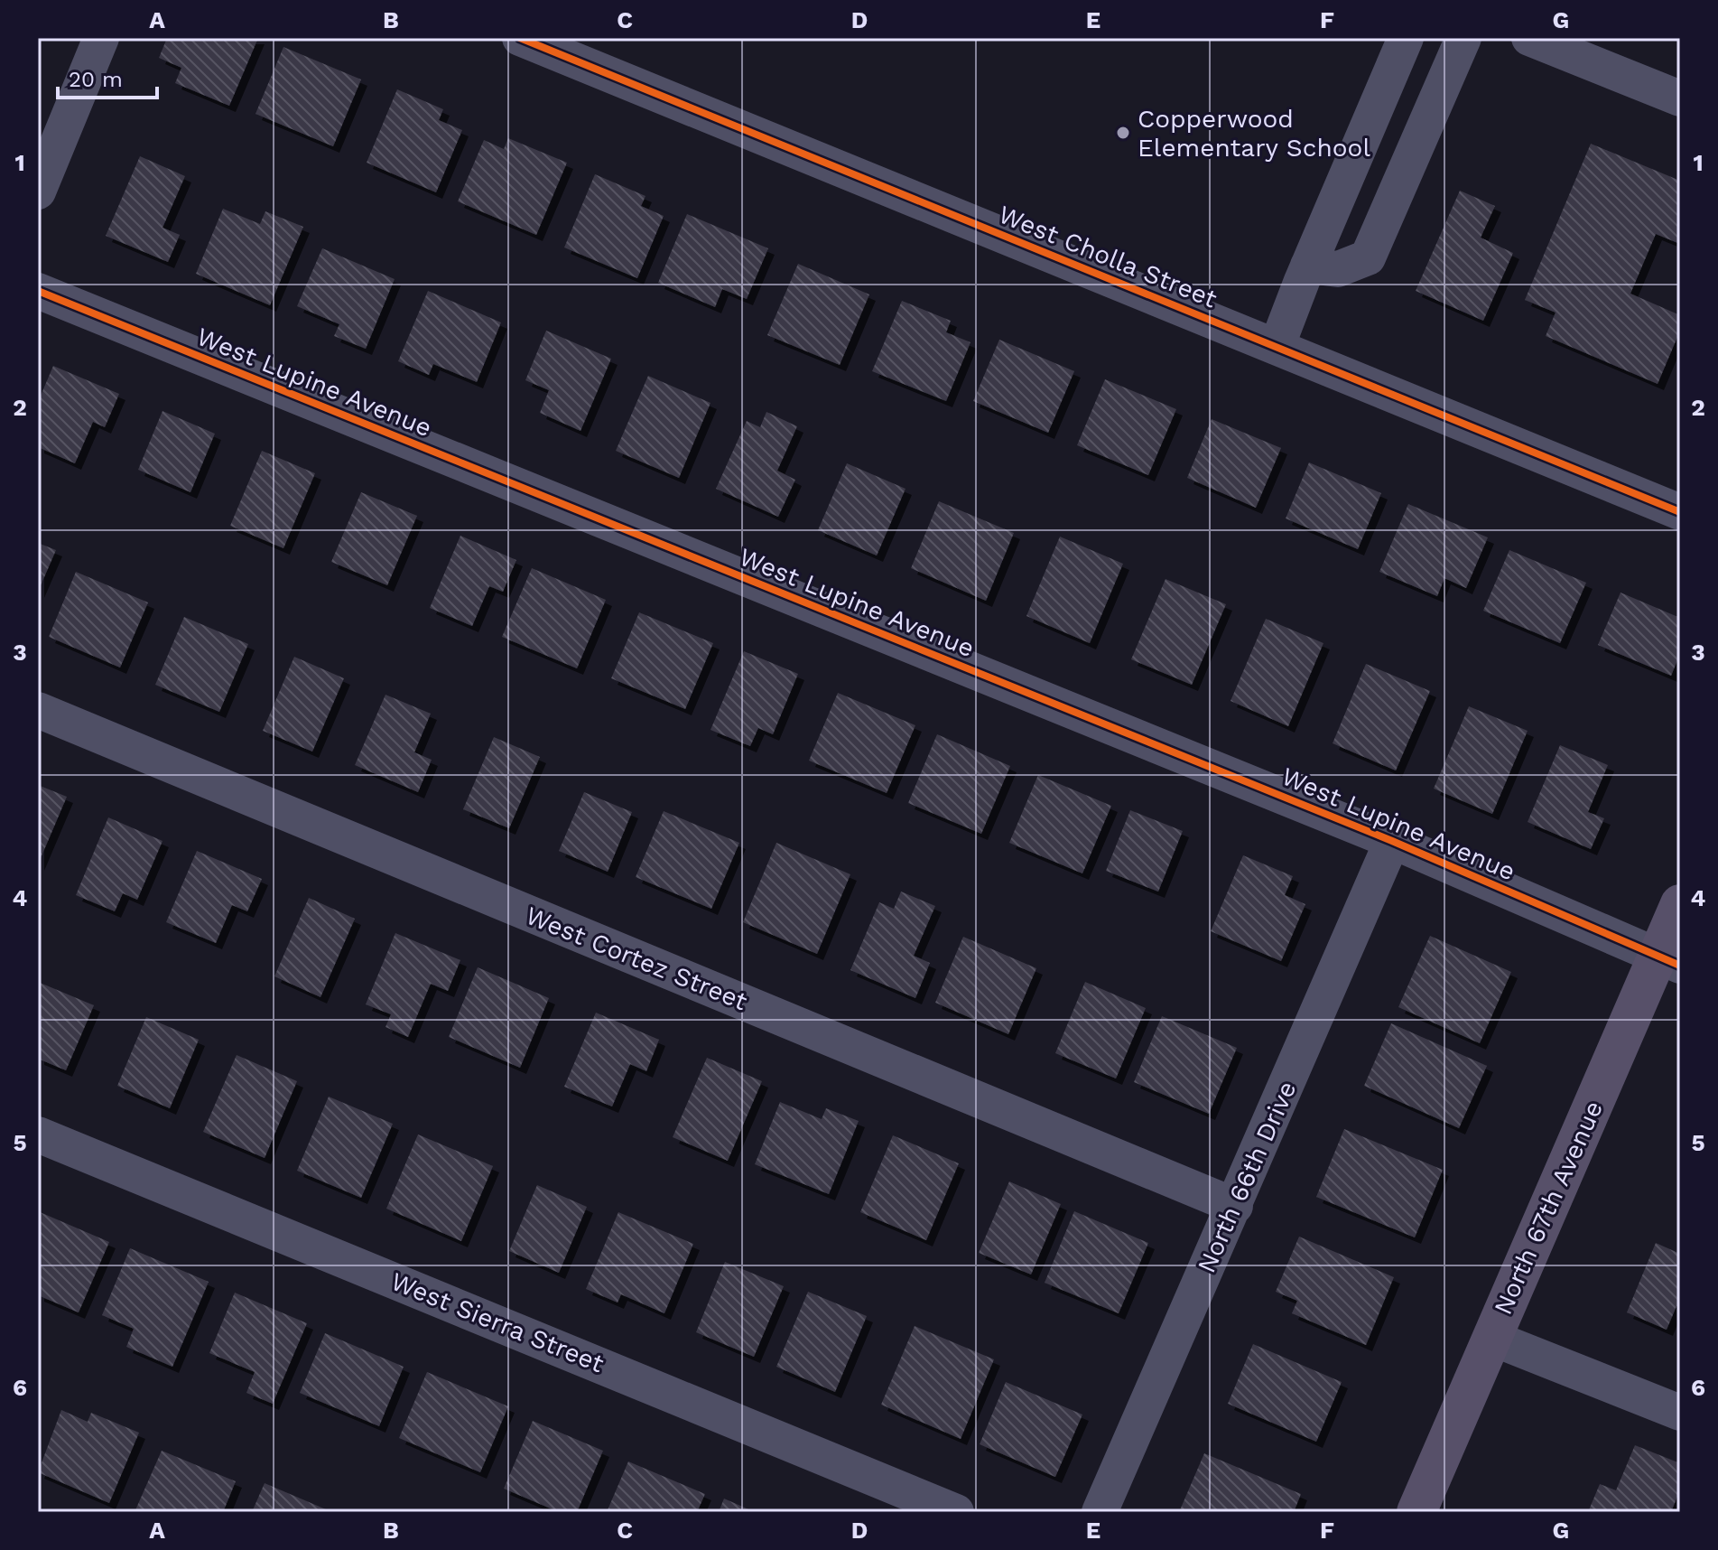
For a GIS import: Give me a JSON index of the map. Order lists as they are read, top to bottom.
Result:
{
  "streets": {
    "main road": ["North 67th Avenue"],
    "street": [
      "West Cholla Street",
      "West Lupine Avenue",
      "West Cortez Street",
      "North 66th Drive",
      "West Sierra Street"
    ]
  },
  "crossings": [
    ["West Lupine Avenue", "North 66th Drive"],
    ["West Lupine Avenue", "North 67th Avenue"],
    ["West Cortez Street", "North 66th Drive"]
  ],
  "places": ["Copperwood Elementary School"],
  "scale_bar": "20 m",
  "grid": {
    "columns": [
      "A",
      "B",
      "C",
      "D",
      "E",
      "F",
      "G"
    ],
    "rows": [
      "1",
      "2",
      "3",
      "4",
      "5",
      "6"
    ]
  }
}
